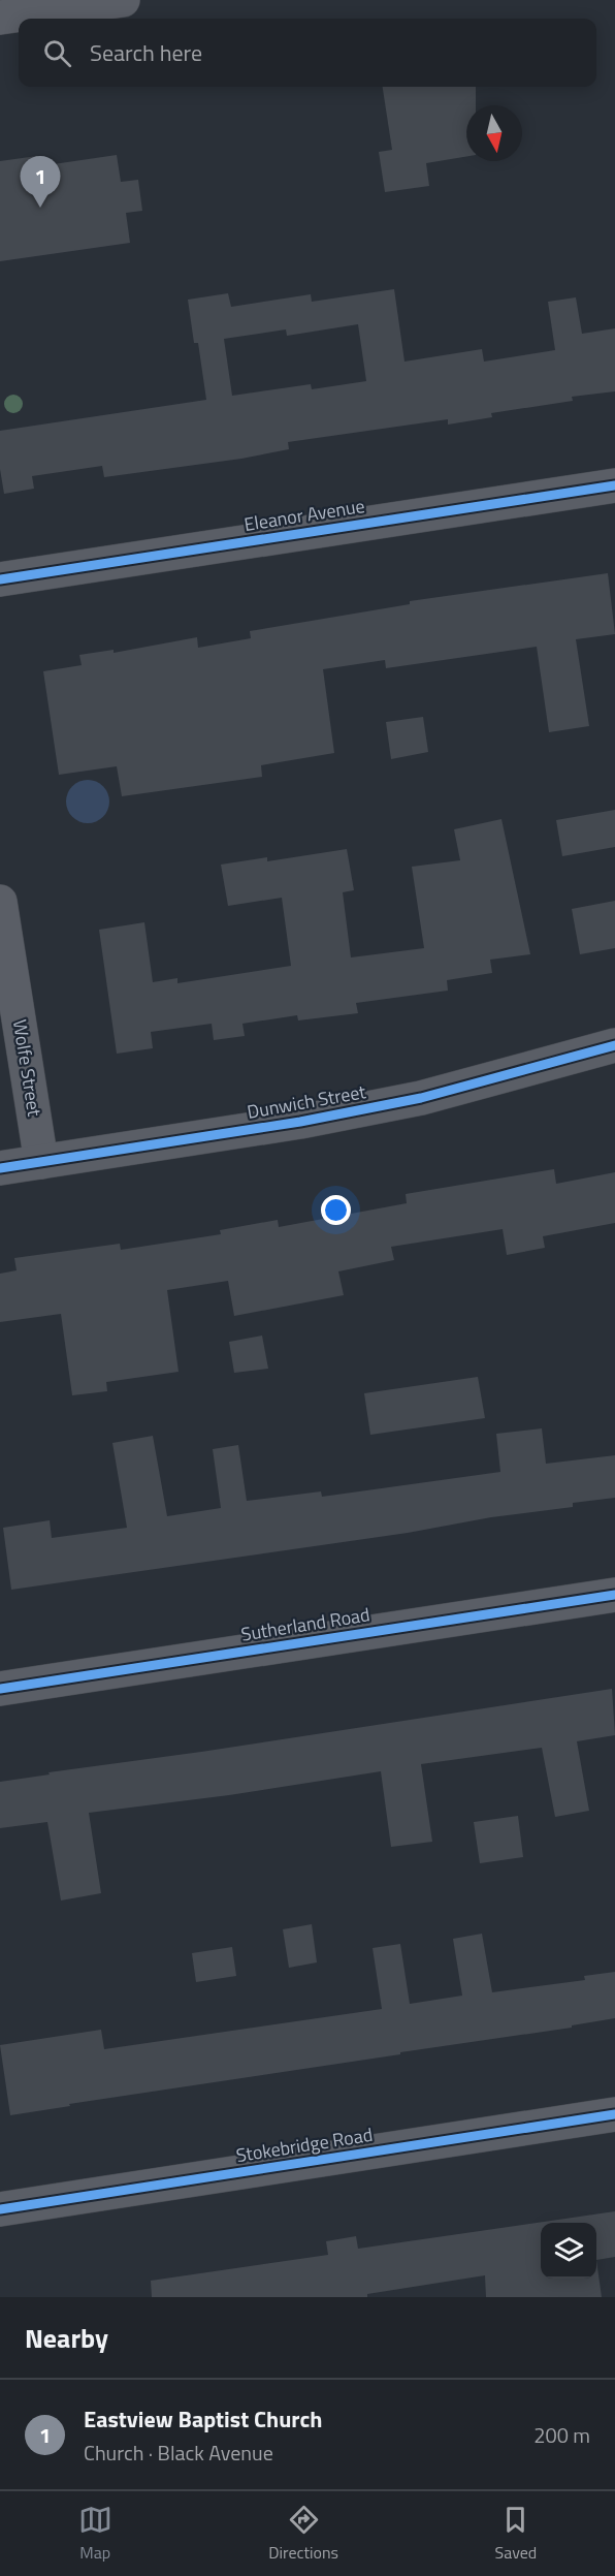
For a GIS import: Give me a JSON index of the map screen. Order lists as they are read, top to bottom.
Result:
{
  "streets": {
    "street": [
      "Eleanor Avenue",
      "Wolfe Street",
      "Dunwich Street",
      "Sutherland Road",
      "Stokebridge Road"
    ]
  },
  "crossings": [
    ["Wolfe Street", "Dunwich Street"]
  ],
  "north": "bottom",
  "page": {
    "search": "Search here",
    "pins": "1",
    "heading": "Nearby",
    "list": [
      {
        "mark": "1",
        "name": "Eastview Baptist Church",
        "note": "Church · Black Avenue",
        "value": "200 m"
      }
    ],
    "nav": ["Map", "Directions", "Saved"]
  }
}
